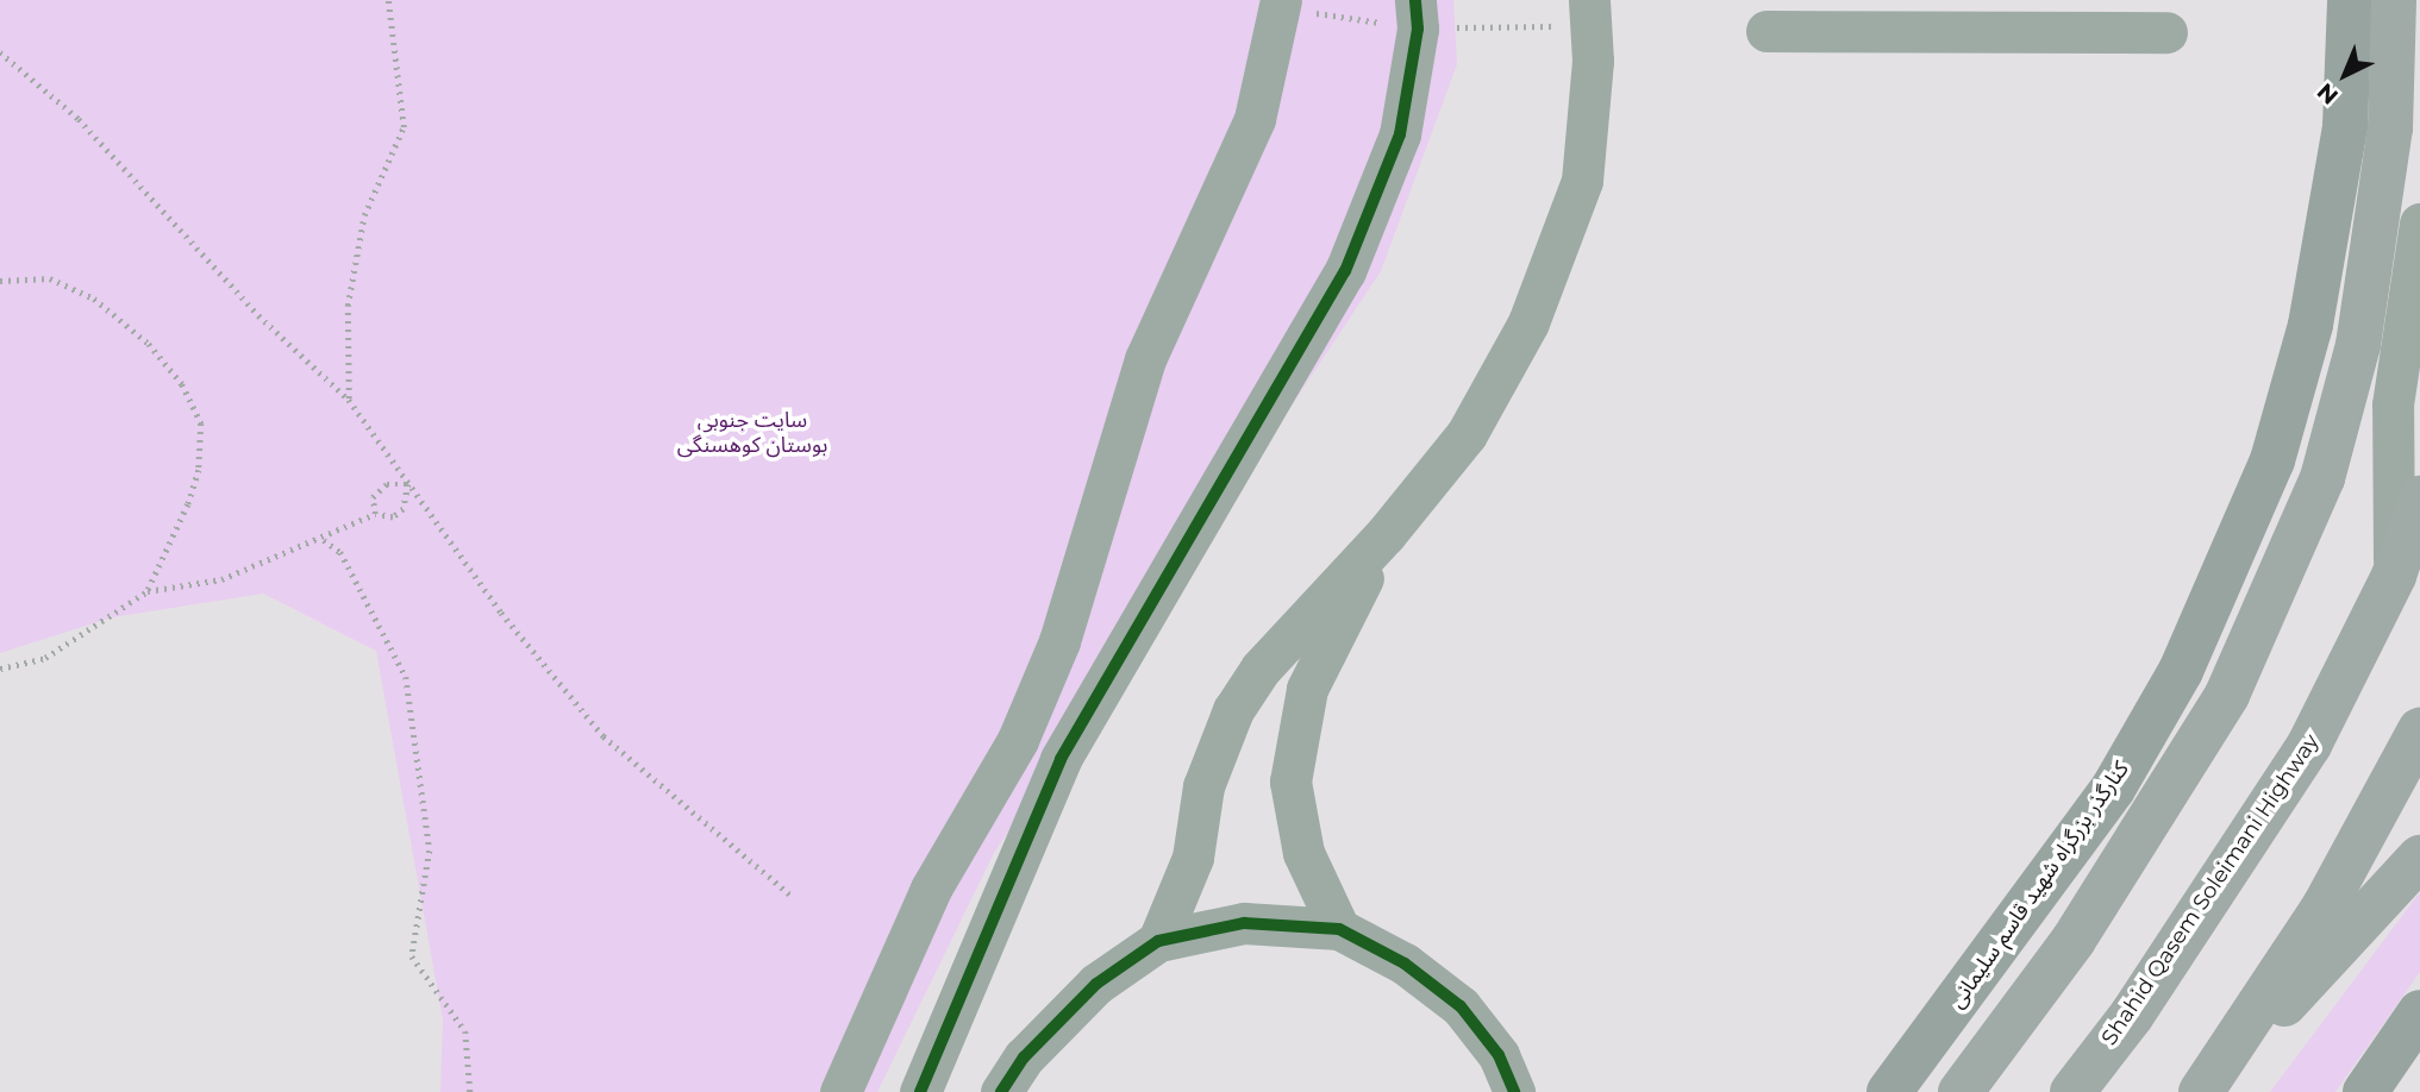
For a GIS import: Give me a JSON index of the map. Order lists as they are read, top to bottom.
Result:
{
  "streets": {
    "highway": ["Shahid Qasem Soleimani Highway"],
    "main road": ["کنارگذر بزرگراه شهید قاسم سلیمانی"]
  },
  "parks": ["سایت جنوبی بوستان کوهسنگی"],
  "north": "bottom left"
}
